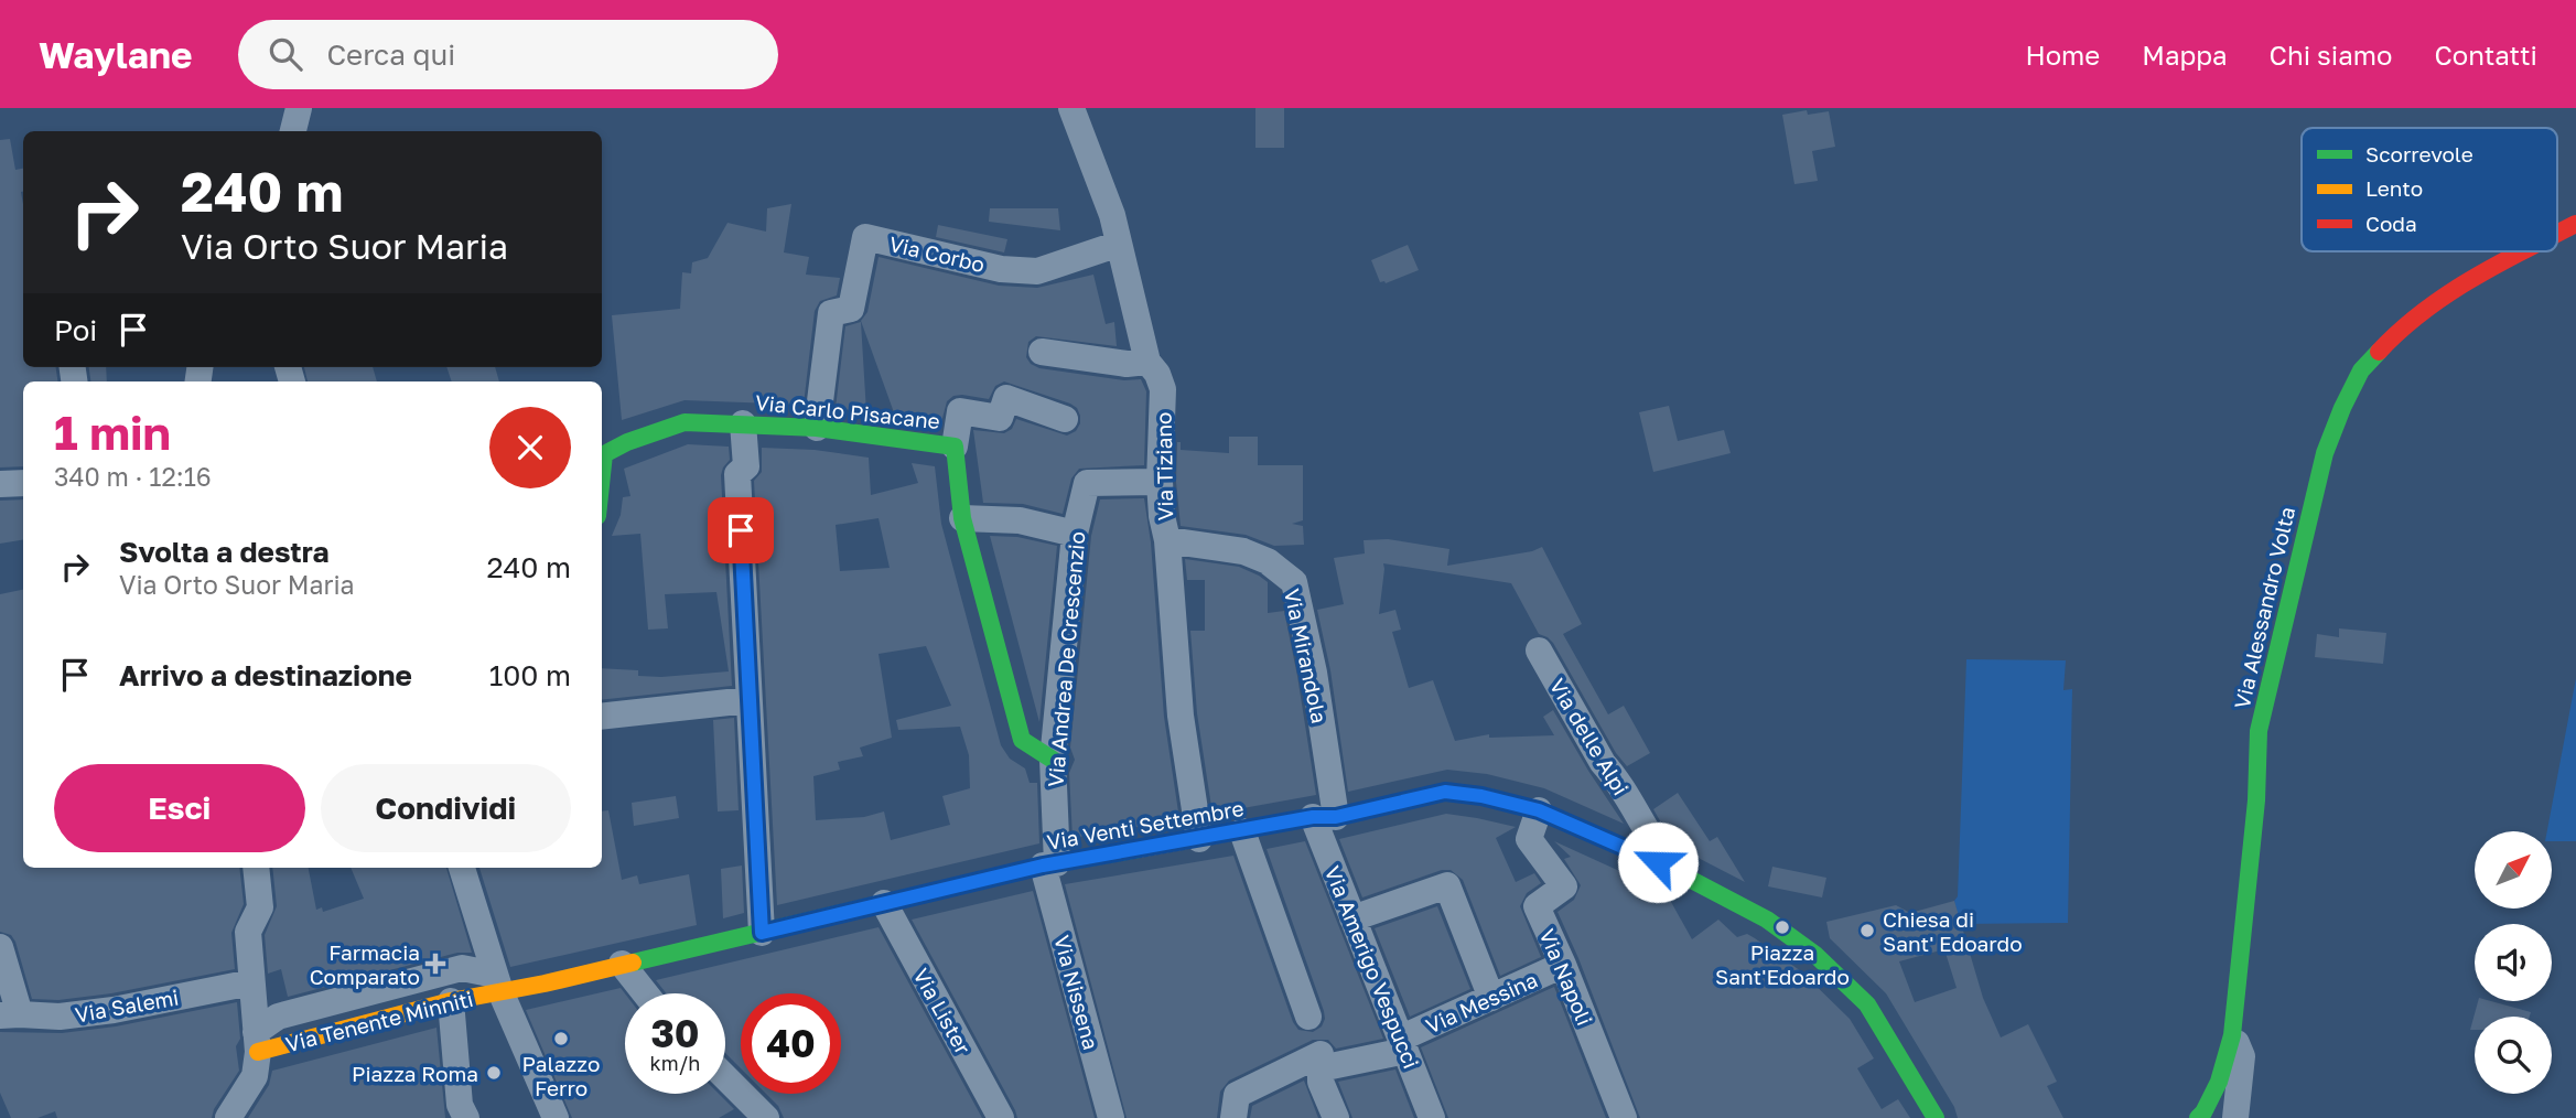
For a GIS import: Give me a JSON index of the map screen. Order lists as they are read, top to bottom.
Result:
{
  "streets": {
    "street": [
      "Via Corbo",
      "Via Carlo Pisacane",
      "Via Tiziano",
      "Via Alessandro Volta",
      "Via Mirandola",
      "Via Andrea De Crescenzio",
      "Via delle Alpi",
      "Via Venti Settembre",
      "Via Amerigo Vespucci",
      "Via Napoli",
      "Via Nissena",
      "Via Messina",
      "Via Salemi",
      "Via Lister",
      "Via Tenente Minniti"
    ]
  },
  "crossings": [
    ["Via Corbo", "Via Carlo Pisacane"],
    ["Via Corbo", "Via Tiziano"],
    ["Via Carlo Pisacane", "Via Andrea De Crescenzio"],
    ["Via Tiziano", "Via Mirandola"],
    ["Via Tiziano", "Via Andrea De Crescenzio"],
    ["Via Tiziano", "Via Venti Settembre"],
    ["Via Mirandola", "Via Venti Settembre"],
    ["Via Mirandola", "Via Amerigo Vespucci"],
    ["Via Andrea De Crescenzio", "Via Venti Settembre"],
    ["Via Andrea De Crescenzio", "Via Nissena"],
    ["Via delle Alpi", "Via Venti Settembre"],
    ["Via Venti Settembre", "Via Amerigo Vespucci"],
    ["Via Venti Settembre", "Via Napoli"],
    ["Via Venti Settembre", "Via Nissena"],
    ["Via Venti Settembre", "Via Lister"],
    ["Via Venti Settembre", "Via Tenente Minniti"],
    ["Via Amerigo Vespucci", "Via Messina"],
    ["Via Napoli", "Via Messina"]
  ],
  "places": {
    "other": [
      "Piazza Sant'Edoardo",
      "Chiesa di Sant' Edoardo",
      "Palazzo Ferro",
      "Piazza Roma"
    ],
    "health": ["Farmacia Comparato"]
  },
  "legend": ["Scorrevole", "Lento", "Coda"],
  "north": "top right",
  "page": {
    "header": "Waylane",
    "search": "Cerca qui",
    "nav": [
      "Home",
      "Mappa",
      "Chi siamo",
      "Contatti"
    ],
    "turn": ["240 m", "Via Orto Suor Maria"],
    "then": "Poi",
    "heading": ["1 min", "340 m · 12:16"],
    "list": [
      {
        "name": "Svolta a destra",
        "note": "Via Orto Suor Maria",
        "value": "240 m"
      },
      {
        "name": "Arrivo a destinazione",
        "value": "100 m"
      }
    ],
    "buttons": ["Esci", "Condividi"],
    "speed": "30 km/h",
    "limit": "40"
  }
}
